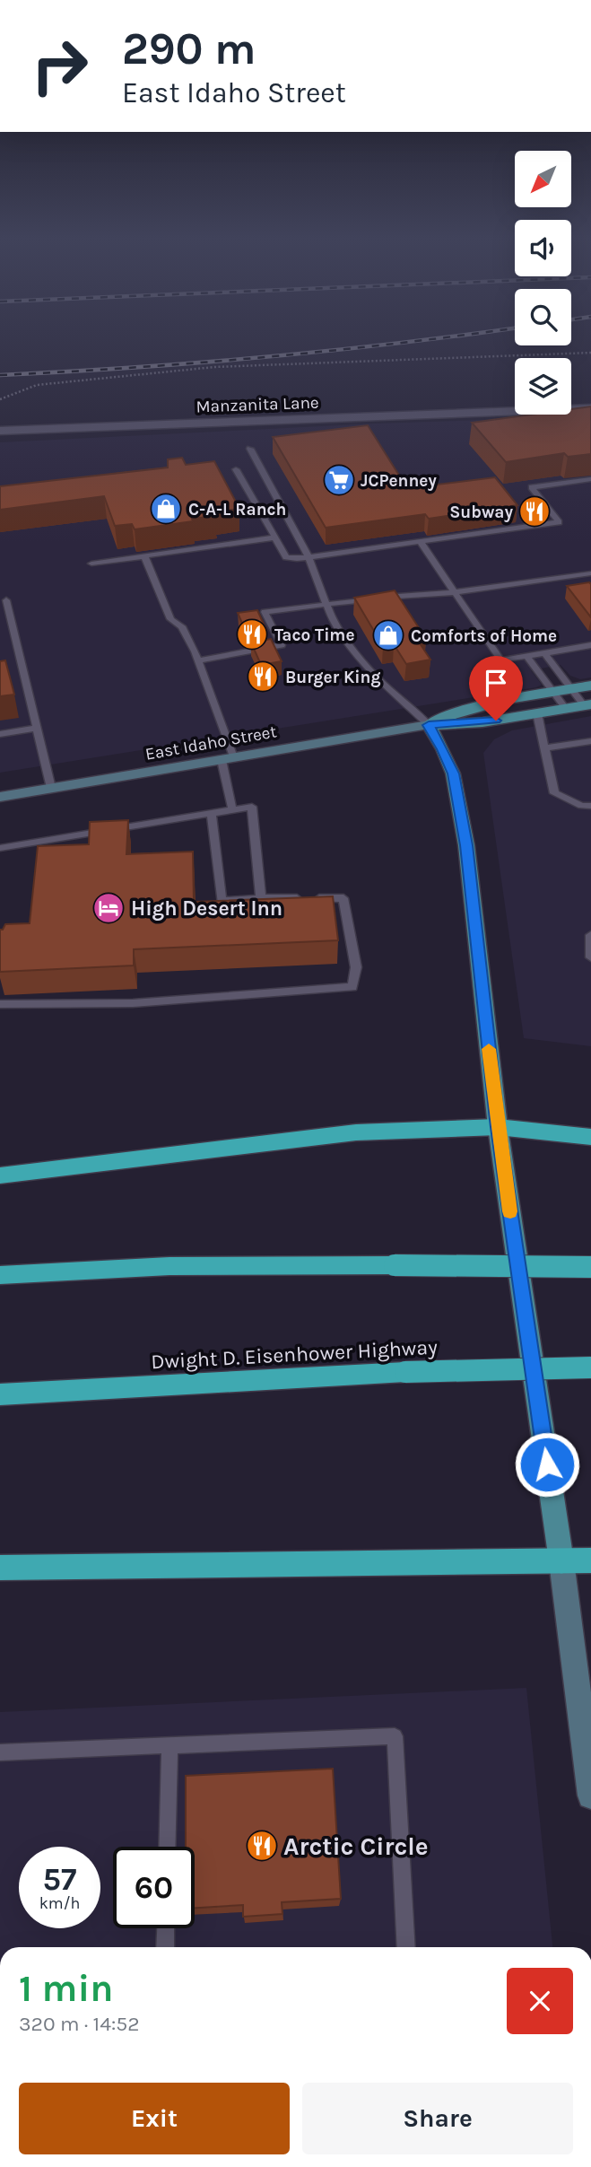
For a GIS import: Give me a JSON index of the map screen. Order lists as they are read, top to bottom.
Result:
{
  "streets": {
    "highway": ["Dwight D. Eisenhower Highway"],
    "main road": ["East Idaho Street"],
    "street": ["Manzanita Lane"]
  },
  "places": {
    "supermarket": ["JCPenney"],
    "shop": ["C-A-L Ranch", "Comforts of Home"],
    "restaurant": [
      "Subway",
      "Taco Time",
      "Burger King",
      "Arctic Circle"
    ],
    "hotel": ["High Desert Inn"]
  },
  "north": "bottom left",
  "page": {
    "turn": ["290 m", "East Idaho Street"],
    "speed": "57 km/h",
    "limit": "60",
    "heading": ["1 min", "320 m · 14:52"],
    "buttons": ["Exit", "Share"]
  }
}
